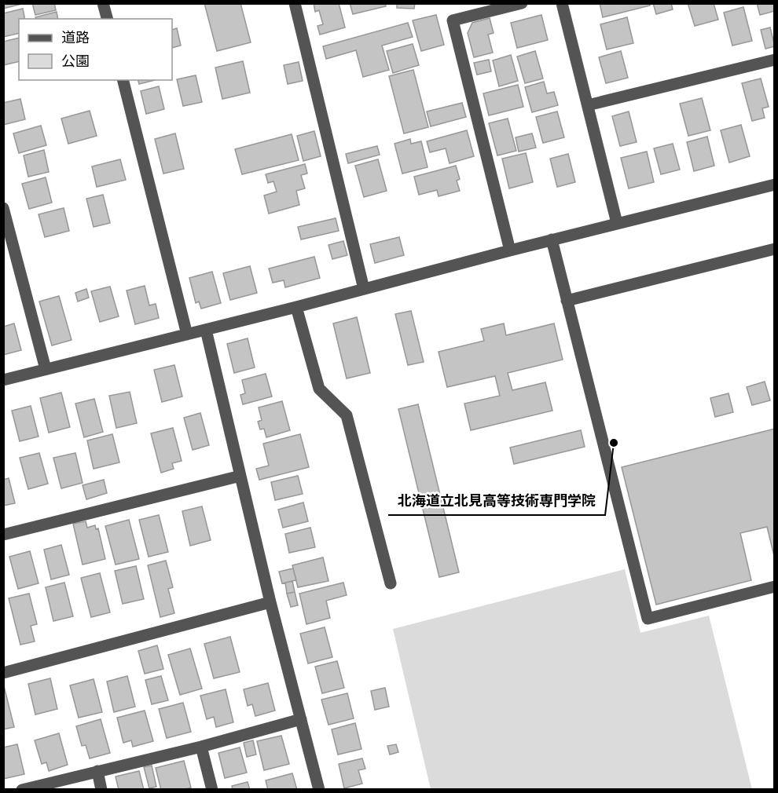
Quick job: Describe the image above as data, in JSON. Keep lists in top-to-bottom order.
{
  "places": ["北海道立北見高等技術専門学院"],
  "legend": ["道路", "公園"]
}
